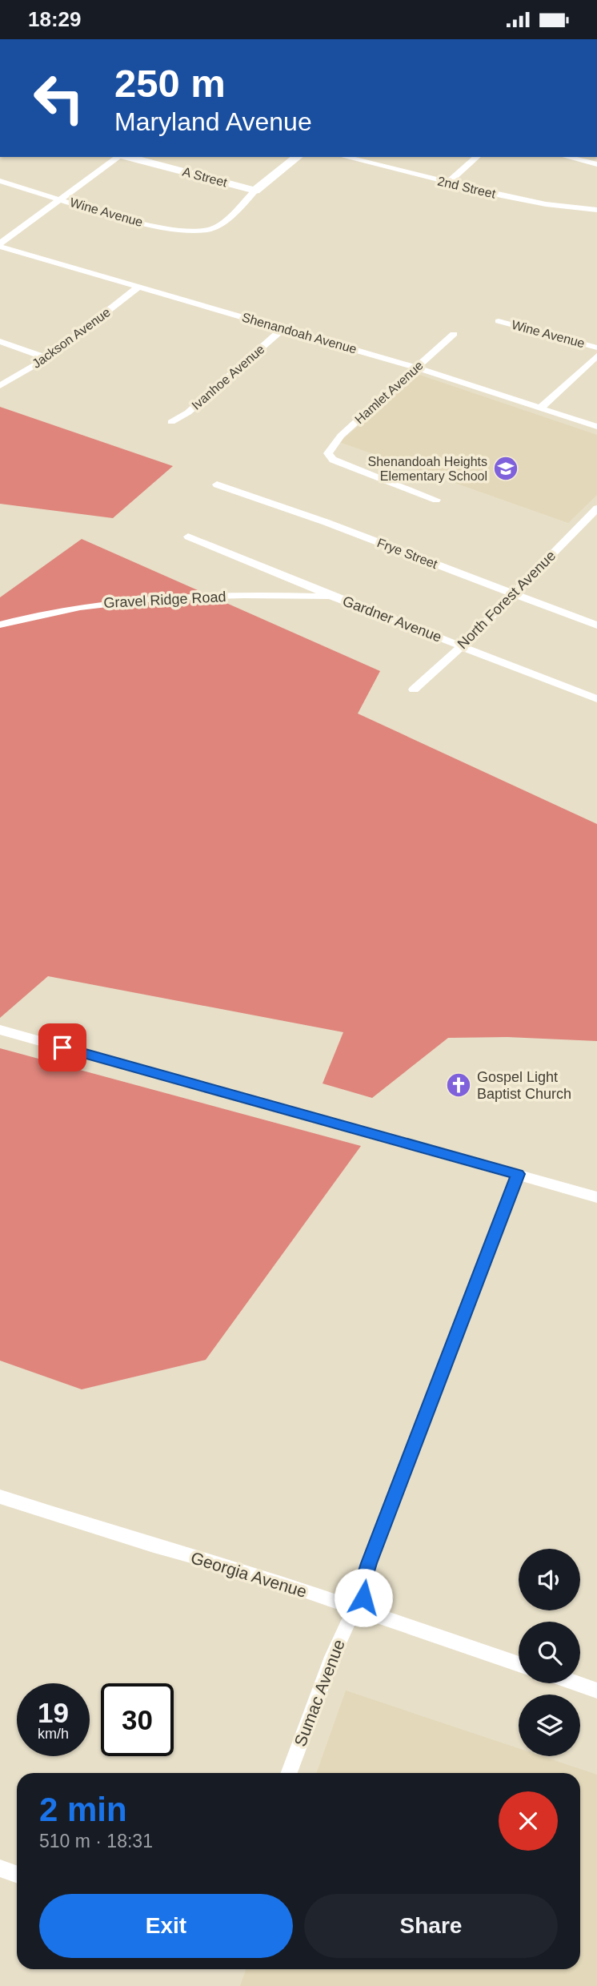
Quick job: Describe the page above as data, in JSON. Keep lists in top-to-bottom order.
{
  "streets": {
    "street": [
      "A Street",
      "2nd Street",
      "Wine Avenue",
      "Shenandoah Avenue",
      "Jackson Avenue",
      "Ivanhoe Avenue",
      "Hamlet Avenue",
      "Frye Street",
      "Gravel Ridge Road",
      "North Forest Avenue",
      "Gardner Avenue",
      "Georgia Avenue",
      "Sumac Avenue"
    ]
  },
  "crossings": [
    ["A Street", "Wine Avenue"],
    ["Shenandoah Avenue", "Jackson Avenue"],
    ["Shenandoah Avenue", "Ivanhoe Avenue"],
    ["Shenandoah Avenue", "Hamlet Avenue"],
    ["Frye Street", "North Forest Avenue"],
    ["Gravel Ridge Road", "Gardner Avenue"],
    ["North Forest Avenue", "Gardner Avenue"],
    ["Georgia Avenue", "Sumac Avenue"]
  ],
  "places": {
    "school or university": ["Shenandoah Heights Elementary School"],
    "church": ["Gospel Light Baptist Church"]
  },
  "page": {
    "status": "18:29",
    "turn": ["250 m", "Maryland Avenue"],
    "speed": "19 km/h",
    "limit": "30",
    "heading": ["2 min", "510 m · 18:31"],
    "buttons": ["Exit", "Share"]
  }
}
